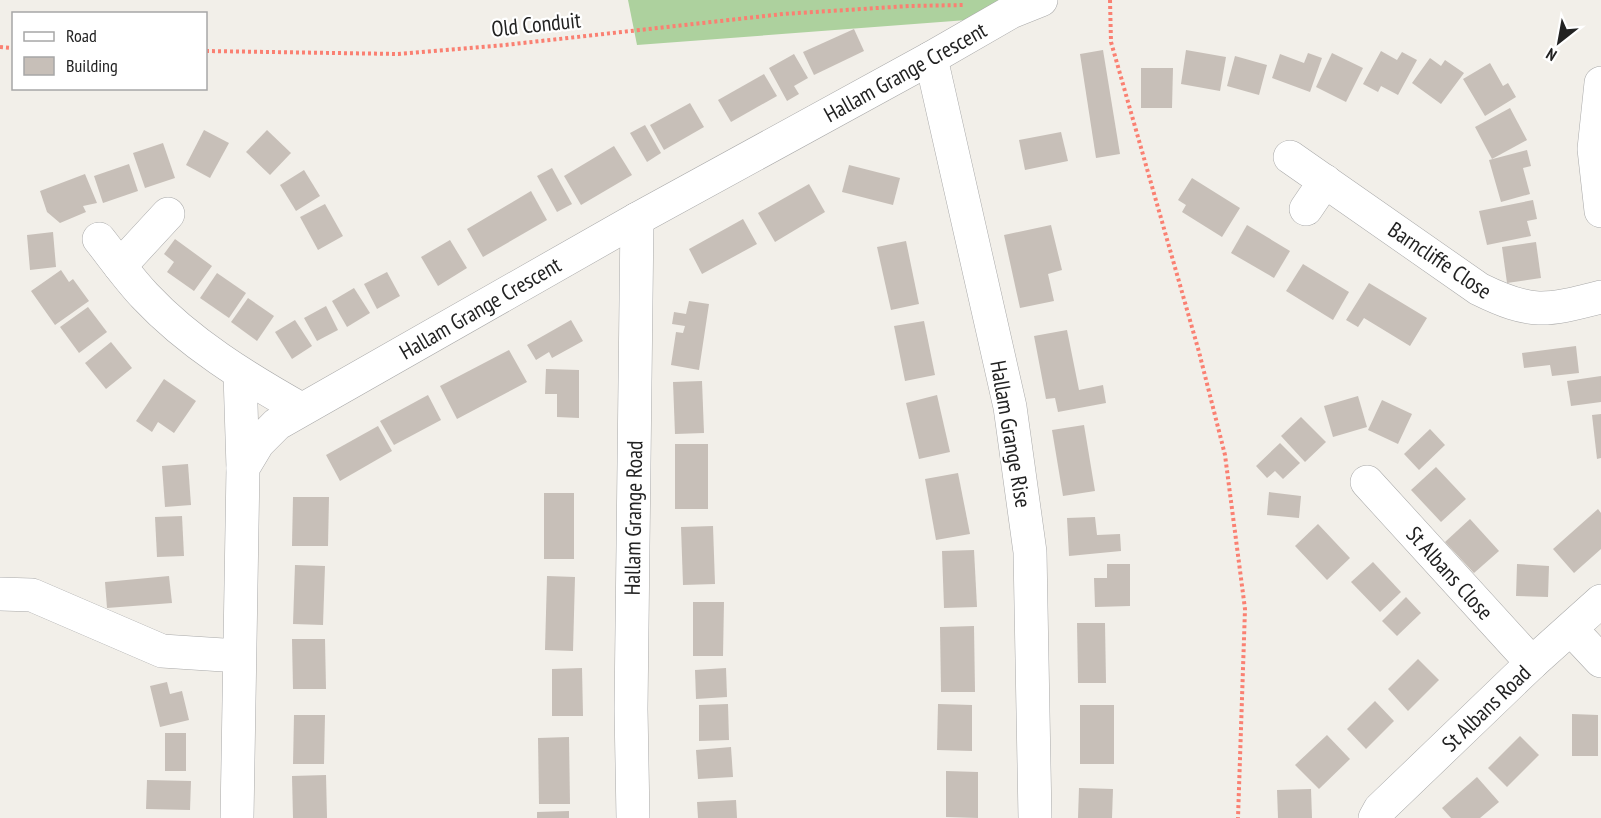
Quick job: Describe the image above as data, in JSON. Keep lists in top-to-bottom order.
{
  "streets": {
    "street": [
      "Hallam Grange Crescent",
      "Barncliffe Close",
      "Hallam Grange Rise",
      "Hallam Grange Road",
      "St Albans Close",
      "St Albans Road"
    ],
    "path": ["Old Conduit"]
  },
  "crossings": [
    ["Old Conduit", "Hallam Grange Crescent"],
    ["Hallam Grange Crescent", "Hallam Grange Rise"],
    ["Hallam Grange Crescent", "Hallam Grange Road"],
    ["St Albans Close", "St Albans Road"]
  ],
  "legend": ["Road", "Building"],
  "north": "bottom left"
}
